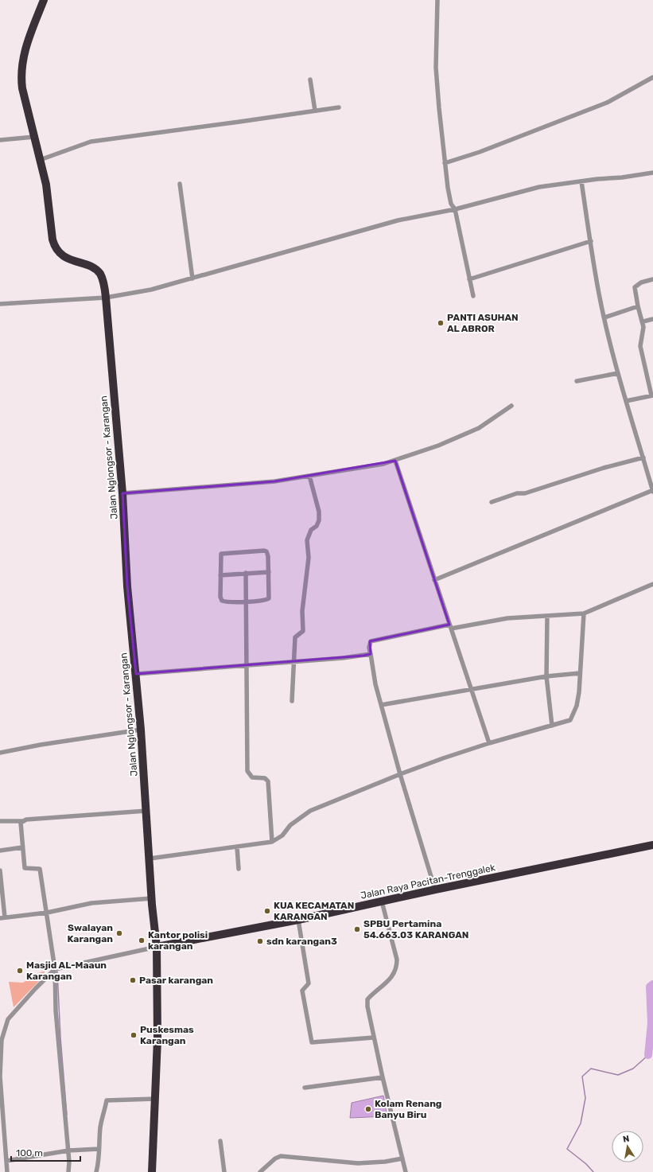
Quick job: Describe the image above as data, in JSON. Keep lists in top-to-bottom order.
{
  "streets": {
    "highway": ["Jalan Nglongsor - Karangan", "Jalan Raya Pacitan-Trenggalek"]
  },
  "crossings": [
    ["Jalan Nglongsor - Karangan", "Jalan Raya Pacitan-Trenggalek"]
  ],
  "places": [
    "PANTI ASUHAN AL ABROR",
    "KUA KECAMATAN KARANGAN",
    "SPBU Pertamina 54.663.03 KARANGAN",
    "Swalayan Karangan",
    "Kantor polisi karangan",
    "sdn karangan3",
    "Masjid AL-Maaun Karangan",
    "Pasar karangan",
    "Puskesmas Karangan",
    "Kolam Renang Banyu Biru"
  ],
  "scale_bar": "100 m",
  "north": "top"
}
